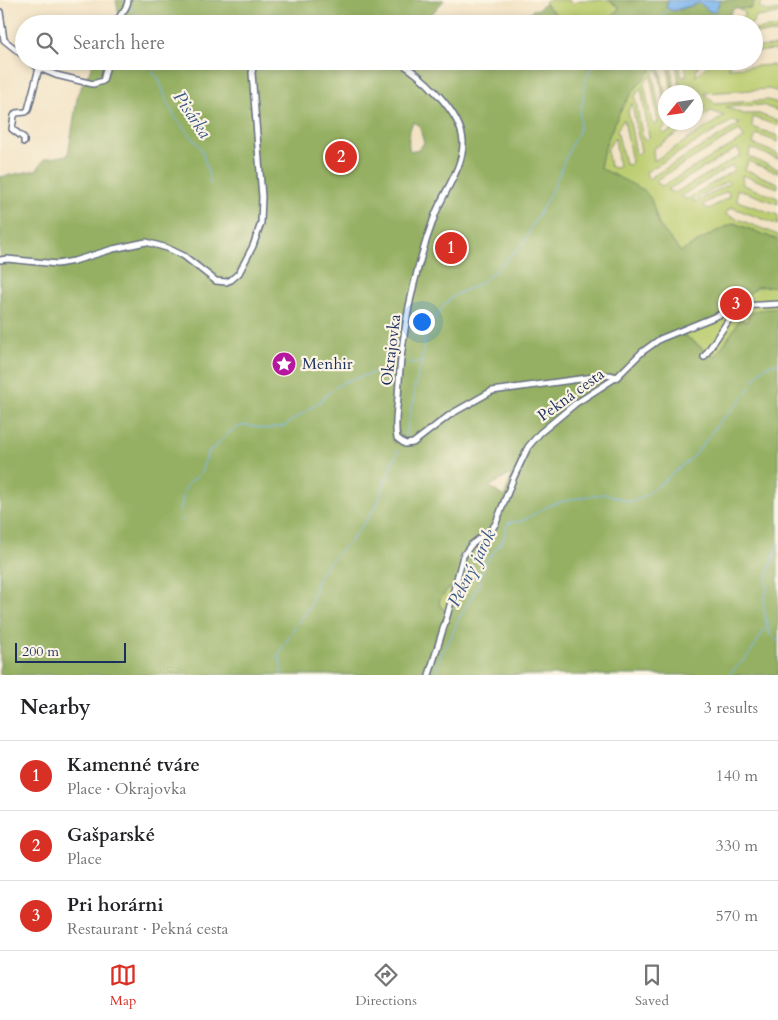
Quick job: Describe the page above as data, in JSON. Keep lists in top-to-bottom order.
{
  "streets": {
    "street": ["Okrajovka", "Pekná cesta"]
  },
  "crossings": [
    ["Okrajovka", "Pekná cesta"]
  ],
  "water": ["Pisárka", "Pekný jarok"],
  "places": {
    "place": ["Menhir"]
  },
  "scale_bar": "200 m",
  "north": "bottom left",
  "page": {
    "search": "Search here",
    "pins": ["2", "1", "3"],
    "scale": "200 m",
    "heading": ["Nearby", "3 results"],
    "list": [
      {
        "mark": "1",
        "name": "Kamenné tváre",
        "note": "Place · Okrajovka",
        "value": "140 m"
      },
      {
        "mark": "2",
        "name": "Gašparské",
        "note": "Place",
        "value": "330 m"
      },
      {
        "mark": "3",
        "name": "Pri horárni",
        "note": "Restaurant · Pekná cesta",
        "value": "570 m"
      }
    ],
    "nav": ["Map", "Directions", "Saved"]
  }
}
